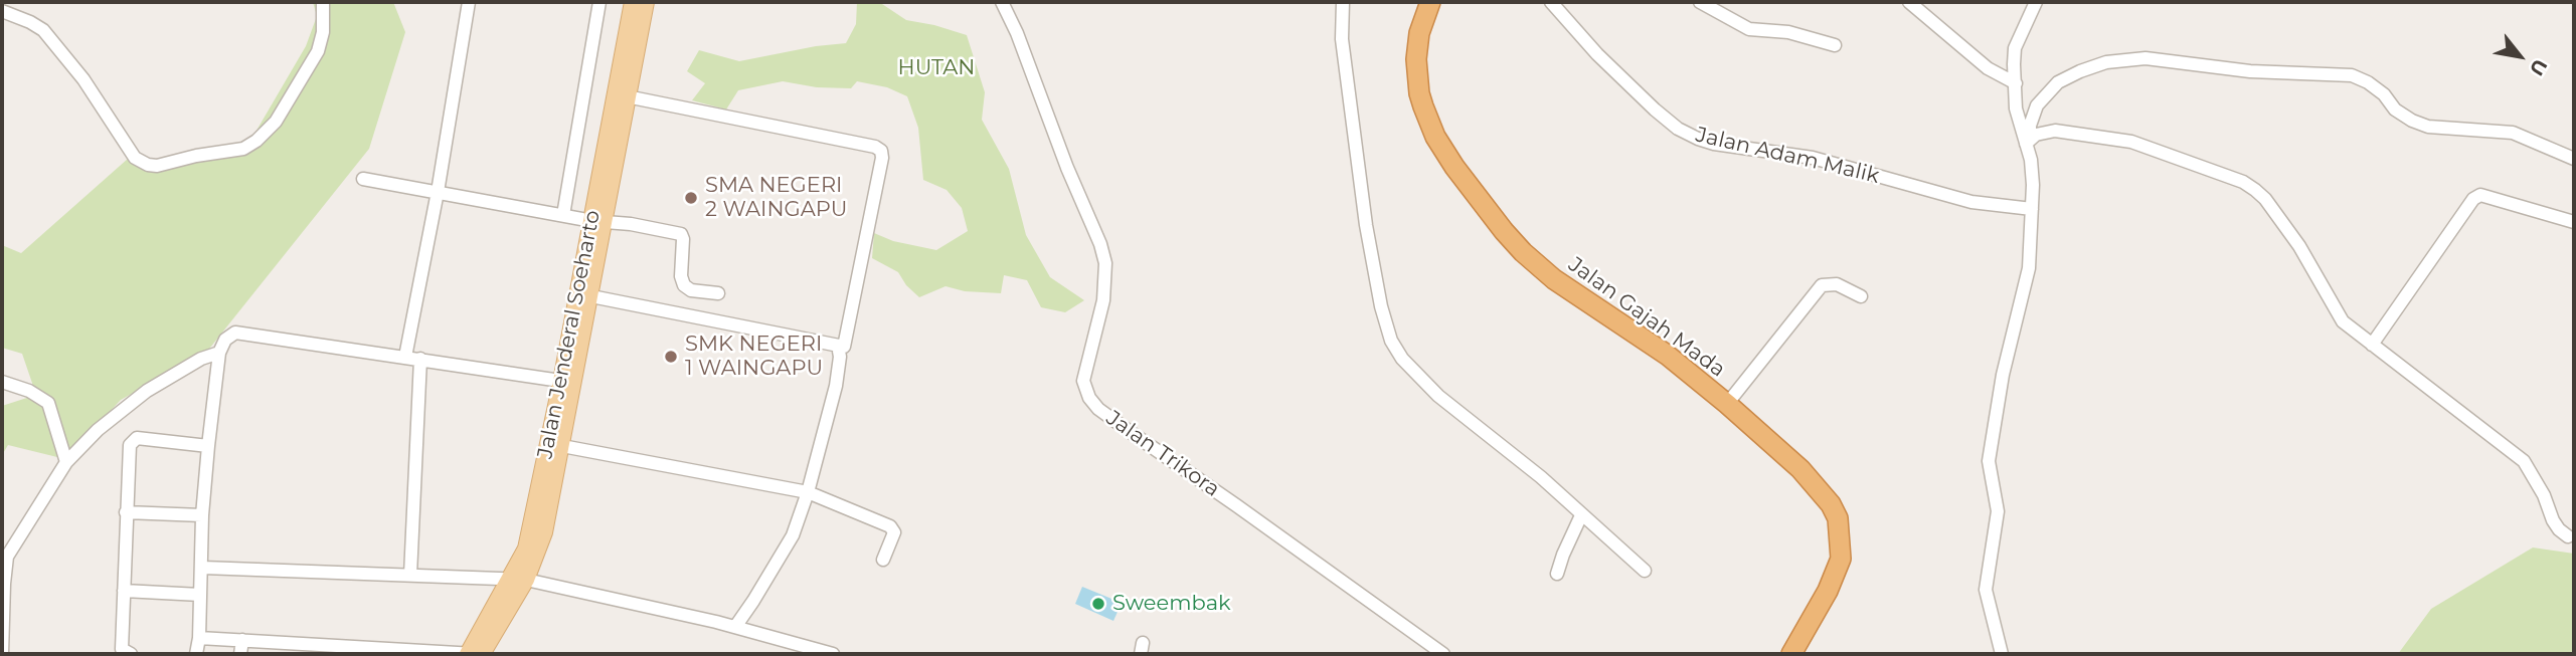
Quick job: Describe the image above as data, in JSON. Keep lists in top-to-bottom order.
{
  "streets": {
    "highway": ["Jalan Gajah Mada"],
    "main road": ["Jalan Jenderal Soeharto"],
    "street": ["Jalan Adam Malik", "Jalan Trikora"]
  },
  "parks": ["HUTAN"],
  "places": ["SMA NEGERI 2 WAINGAPU", "SMK NEGERI 1 WAINGAPU", "Sweembak"],
  "north": "bottom right"
}
